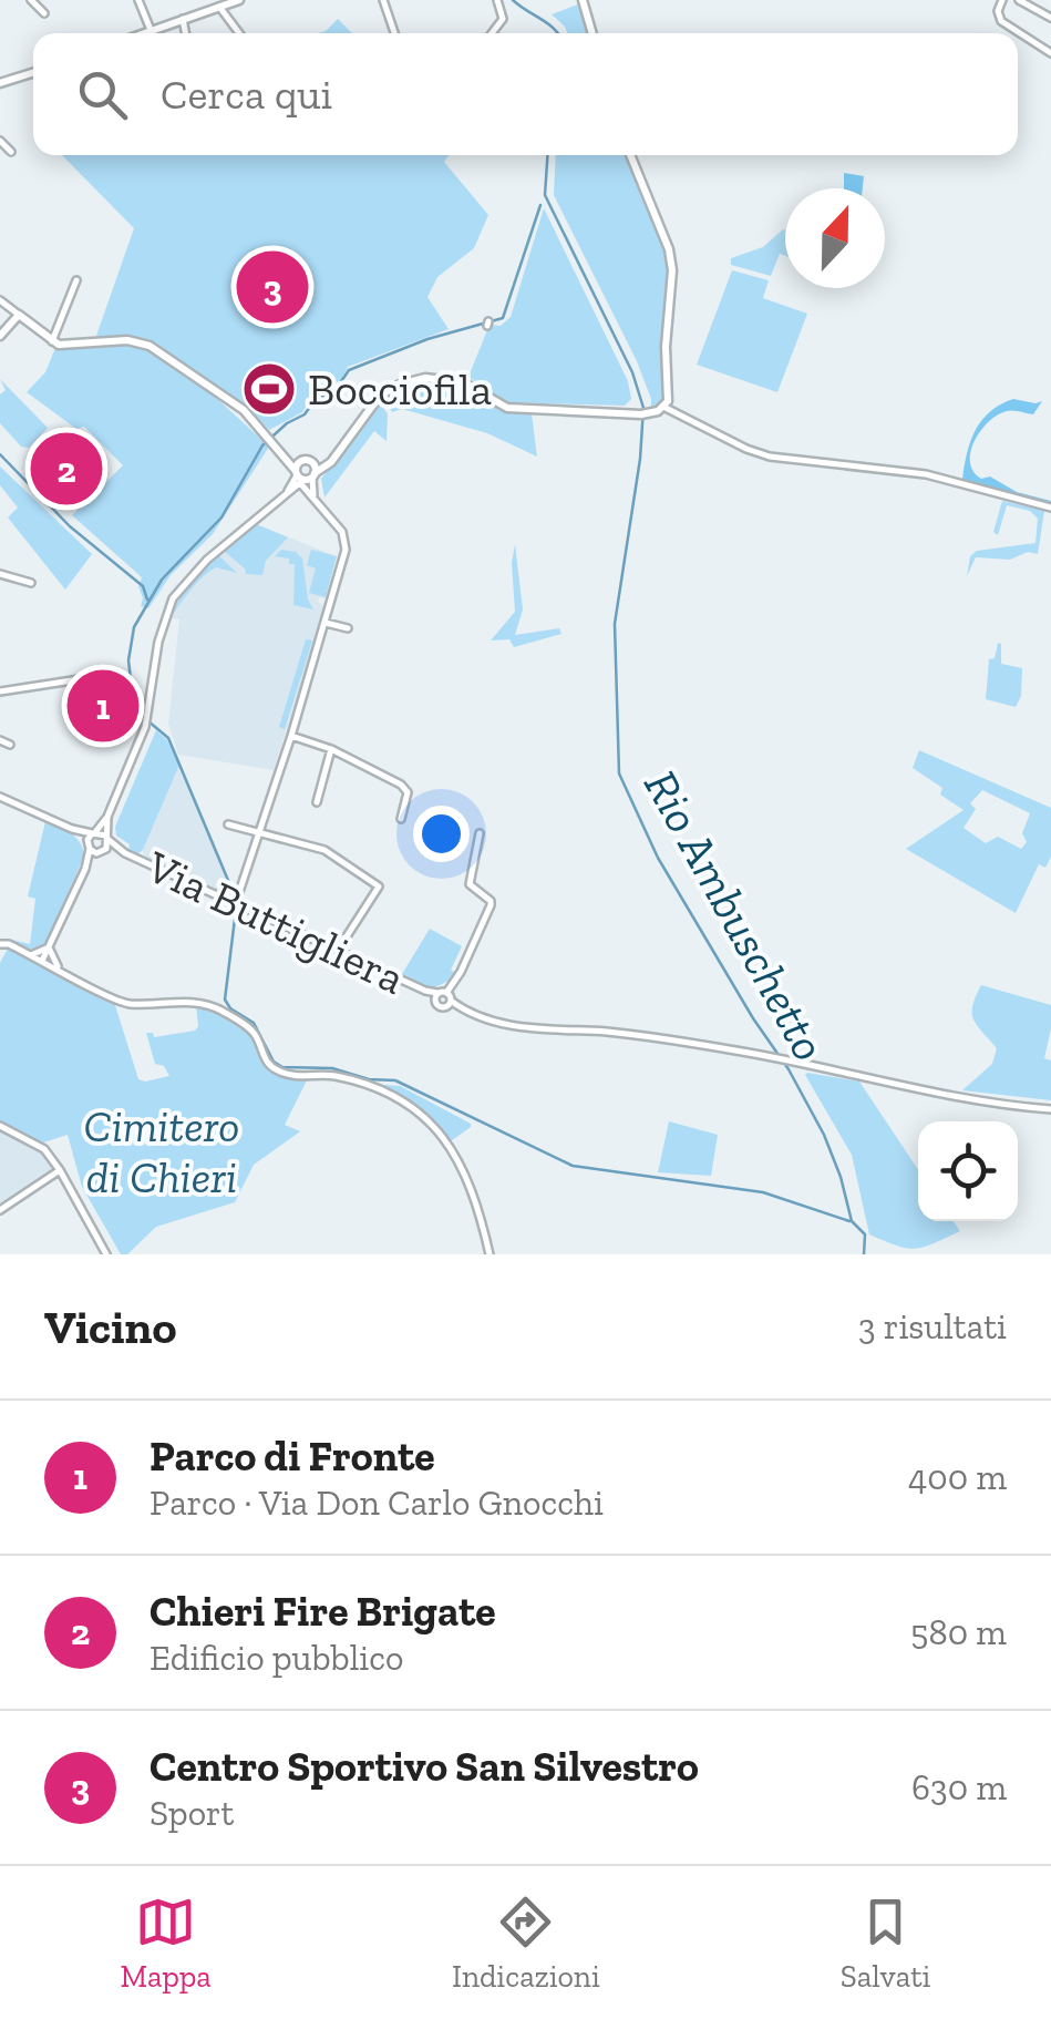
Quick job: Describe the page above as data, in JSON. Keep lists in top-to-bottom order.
{
  "streets": {
    "street": ["Via Buttigliera"]
  },
  "water": ["Rio Ambuschetto"],
  "parks": ["Cimitero di Chieri"],
  "places": {
    "sports": ["Bocciofila"]
  },
  "north": "top",
  "page": {
    "search": "Cerca qui",
    "pins": ["3", "2", "1"],
    "heading": ["Vicino", "3 risultati"],
    "list": [
      {
        "mark": "1",
        "name": "Parco di Fronte",
        "note": "Parco · Via Don Carlo Gnocchi",
        "value": "400 m"
      },
      {
        "mark": "2",
        "name": "Chieri Fire Brigate",
        "note": "Edificio pubblico",
        "value": "580 m"
      },
      {
        "mark": "3",
        "name": "Centro Sportivo San Silvestro",
        "note": "Sport",
        "value": "630 m"
      }
    ],
    "nav": ["Mappa", "Indicazioni", "Salvati"]
  }
}
